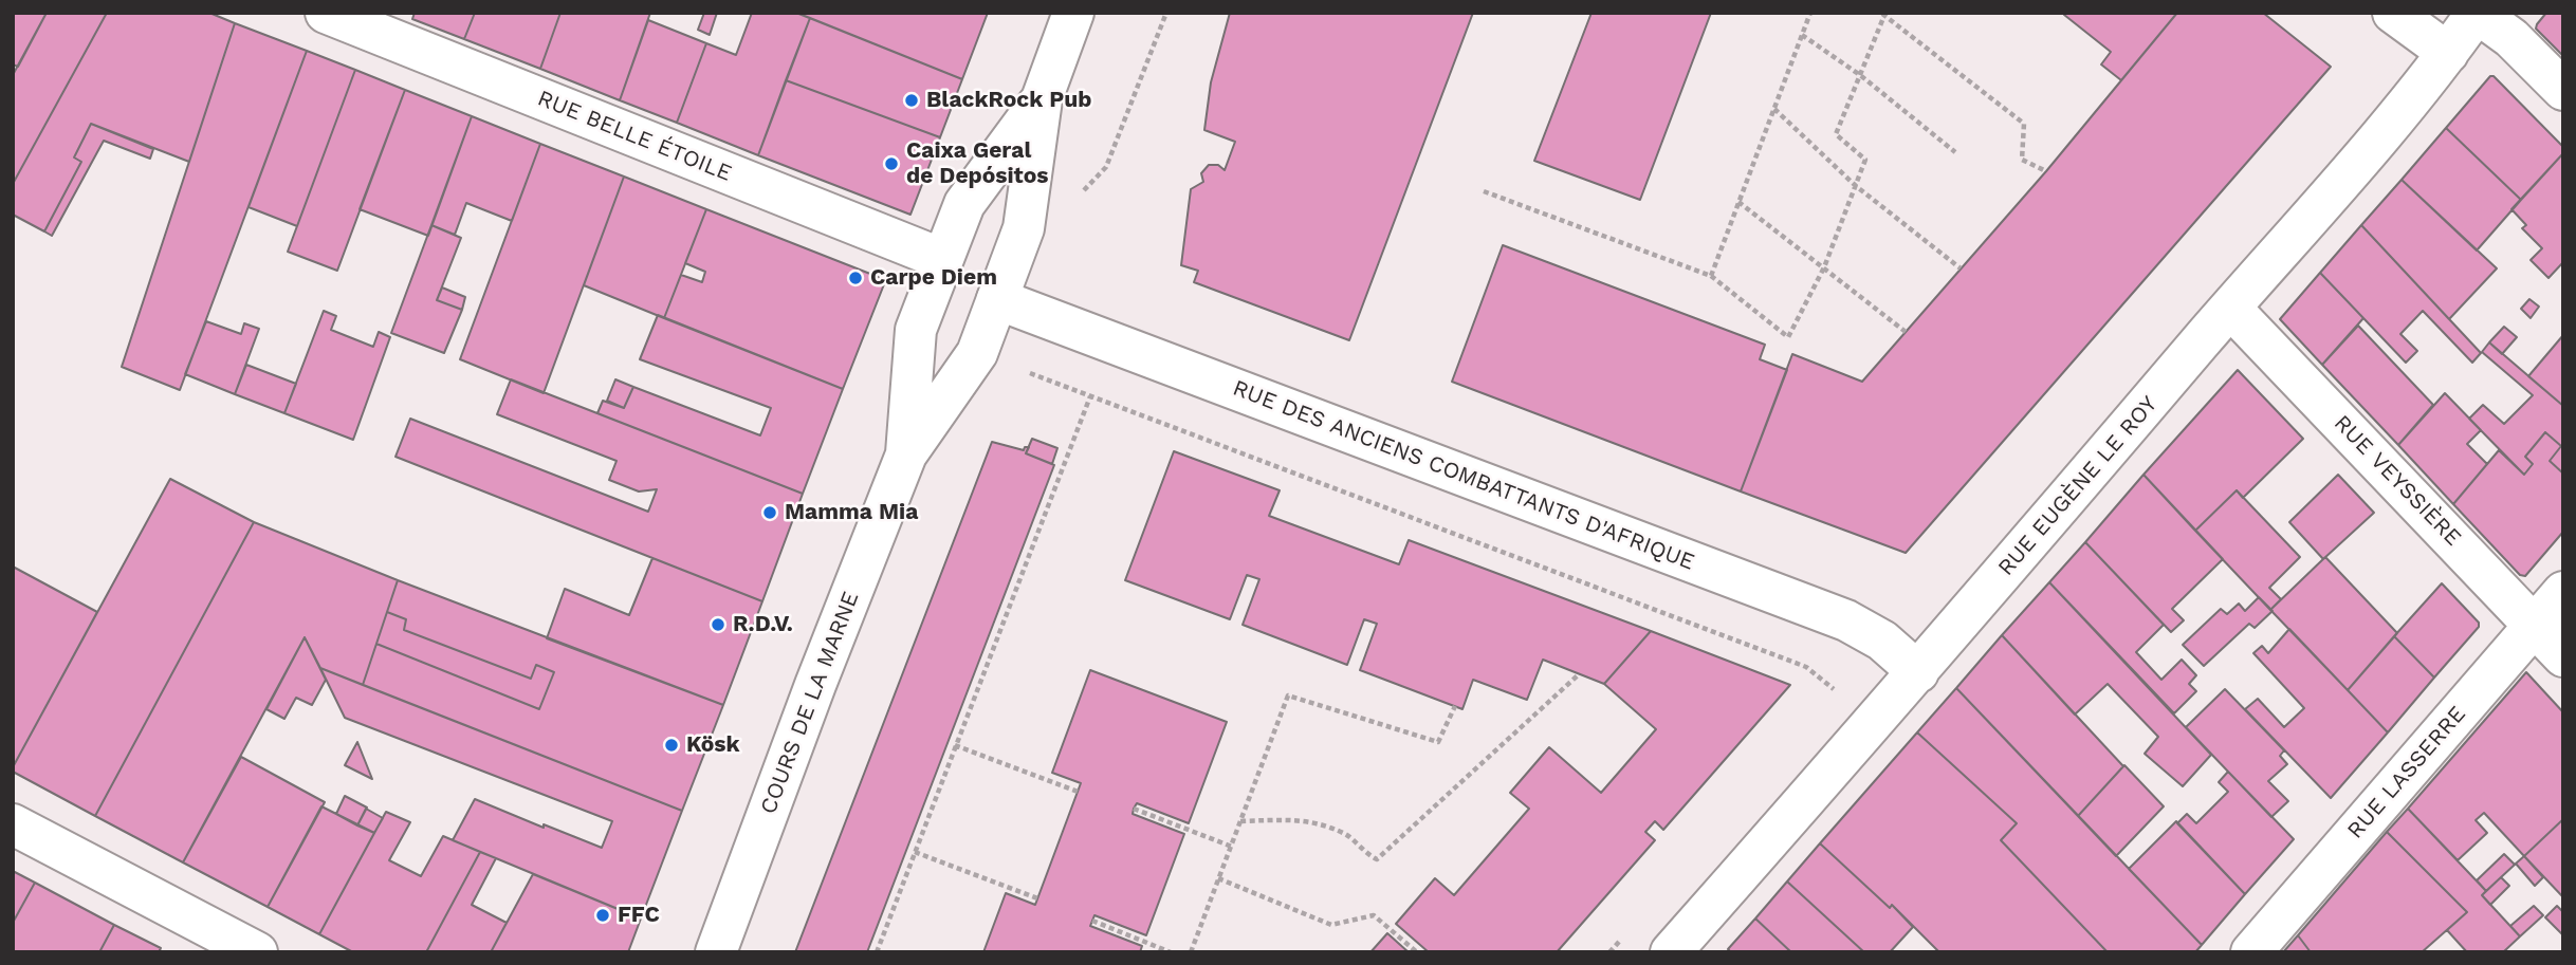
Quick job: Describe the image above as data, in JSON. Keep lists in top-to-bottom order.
{
  "streets": {
    "street": [
      "RUE BELLE ÉTOILE",
      "RUE DES ANCIENS COMBATTANTS D'AFRIQUE",
      "RUE VEYSSIÈRE",
      "RUE EUGÈNE LE ROY",
      "COURS DE LA MARNE",
      "RUE LASSERRE"
    ]
  },
  "crossings": [
    ["RUE BELLE ÉTOILE", "COURS DE LA MARNE"],
    ["RUE DES ANCIENS COMBATTANTS D'AFRIQUE", "RUE EUGÈNE LE ROY"],
    ["RUE DES ANCIENS COMBATTANTS D'AFRIQUE", "COURS DE LA MARNE"],
    ["RUE VEYSSIÈRE", "RUE EUGÈNE LE ROY"],
    ["RUE VEYSSIÈRE", "RUE LASSERRE"]
  ],
  "places": [
    "BlackRock Pub",
    "Caixa Geral de Depósitos",
    "Carpe Diem",
    "Mamma Mia",
    "R.D.V.",
    "Kösk",
    "FFC"
  ]
}
